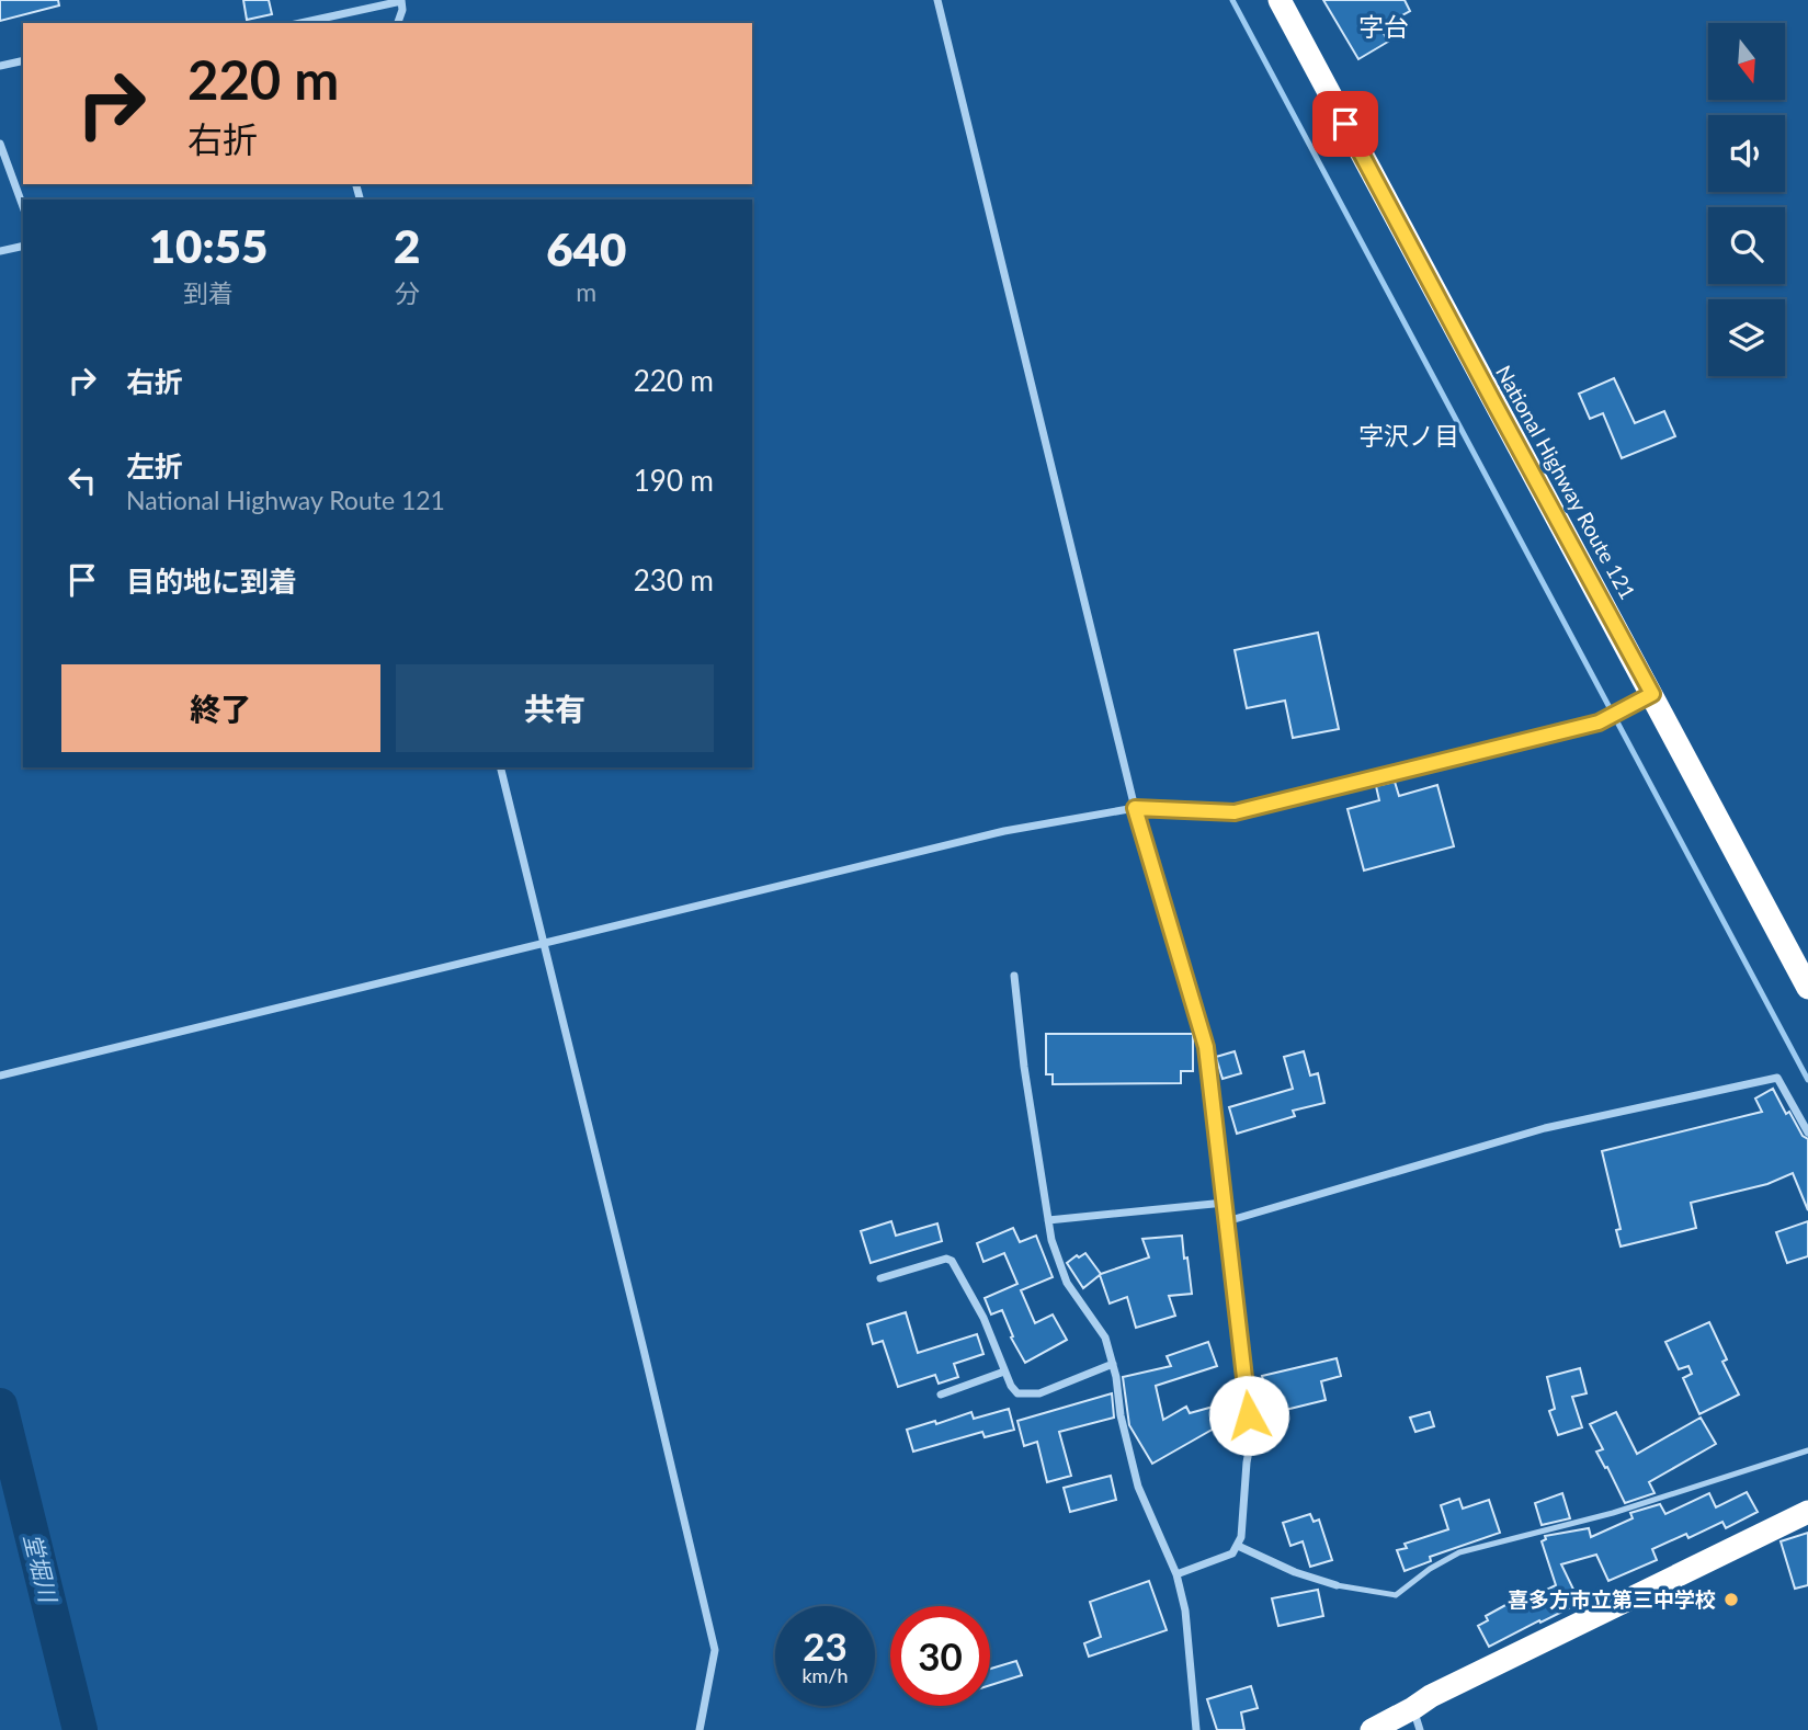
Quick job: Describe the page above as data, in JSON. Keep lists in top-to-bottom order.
{
  "streets": {
    "highway": ["National Highway Route 121"]
  },
  "districts": ["字台", "字沢ノ目"],
  "water": ["堂堀川"],
  "places": ["喜多方市立第三中学校"],
  "north": "bottom",
  "page": {
    "turn": ["220 m", "右折"],
    "eta": [
      "10:55",
      "到着",
      "2",
      "分",
      "640",
      "m"
    ],
    "list": [
      {
        "name": "右折",
        "value": "220 m"
      },
      {
        "name": "左折",
        "note": "National Highway Route 121",
        "value": "190 m"
      },
      {
        "name": "目的地に到着",
        "value": "230 m"
      }
    ],
    "buttons": ["終了", "共有"],
    "speed": "23 km/h",
    "limit": "30"
  }
}
